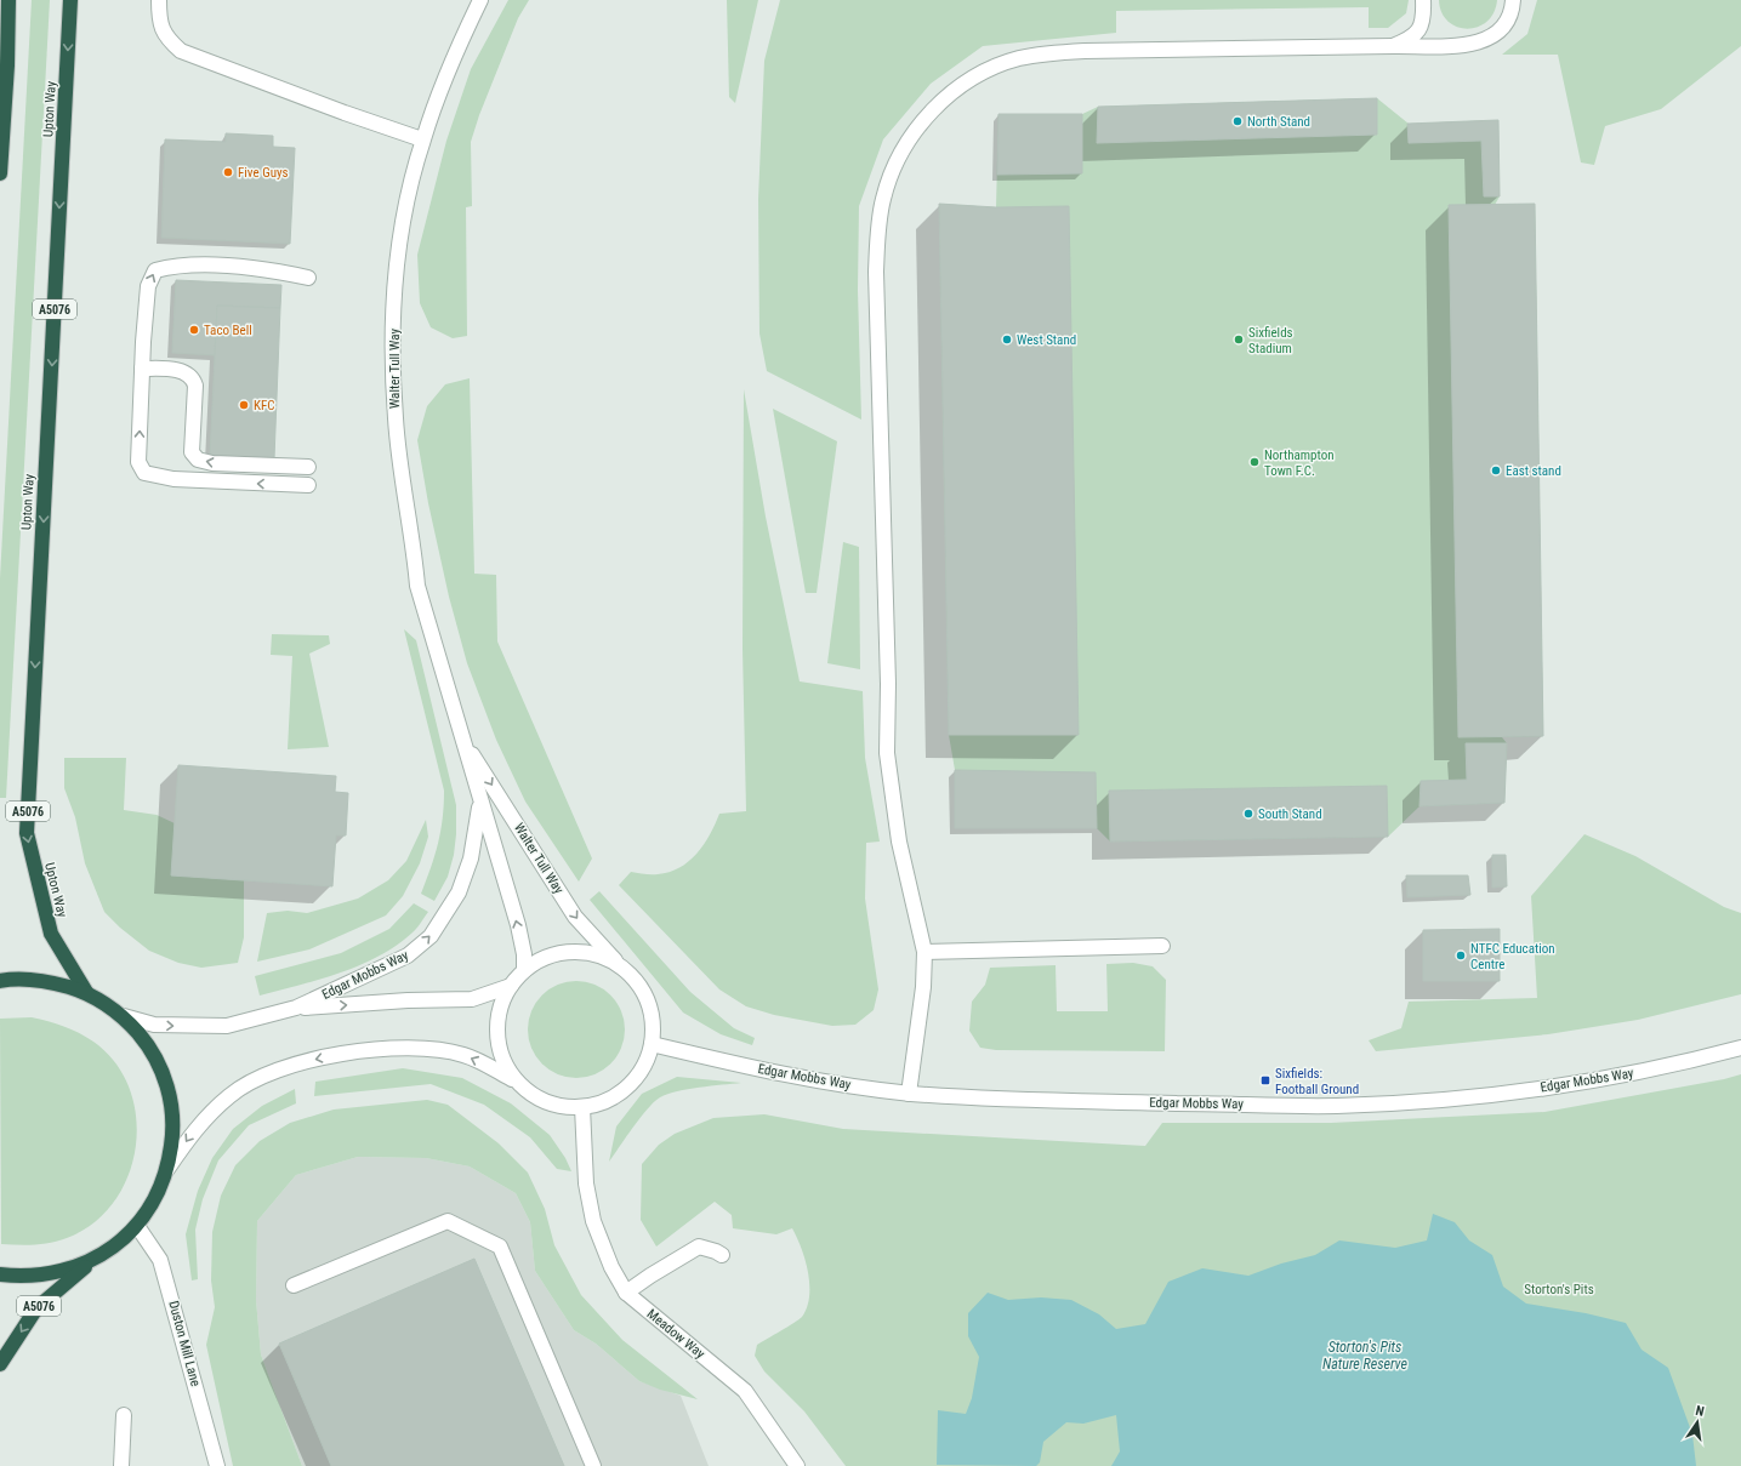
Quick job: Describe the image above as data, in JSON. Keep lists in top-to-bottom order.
{
  "streets": {
    "highway": ["Upton Way", "A5076"],
    "street": [
      "Walter Tull Way",
      "Edgar Mobbs Way",
      "Meadow Way",
      "Duston Mill Lane"
    ]
  },
  "crossings": [
    ["Walter Tull Way", "Edgar Mobbs Way"],
    ["Walter Tull Way", "Meadow Way"],
    ["Edgar Mobbs Way", "Meadow Way"]
  ],
  "one_way": ["Upton Way"],
  "water": ["Storton's Pits Nature Reserve"],
  "parks": ["Storton's Pits"],
  "places": {
    "other": [
      "North Stand",
      "Five Guys",
      "Taco Bell",
      "West Stand",
      "Sixfields Stadium",
      "KFC",
      "Northampton Town F.C.",
      "East stand",
      "South Stand",
      "NTFC Education Centre"
    ],
    "transit": ["Sixfields: Football Ground"]
  },
  "north": "top"
}
